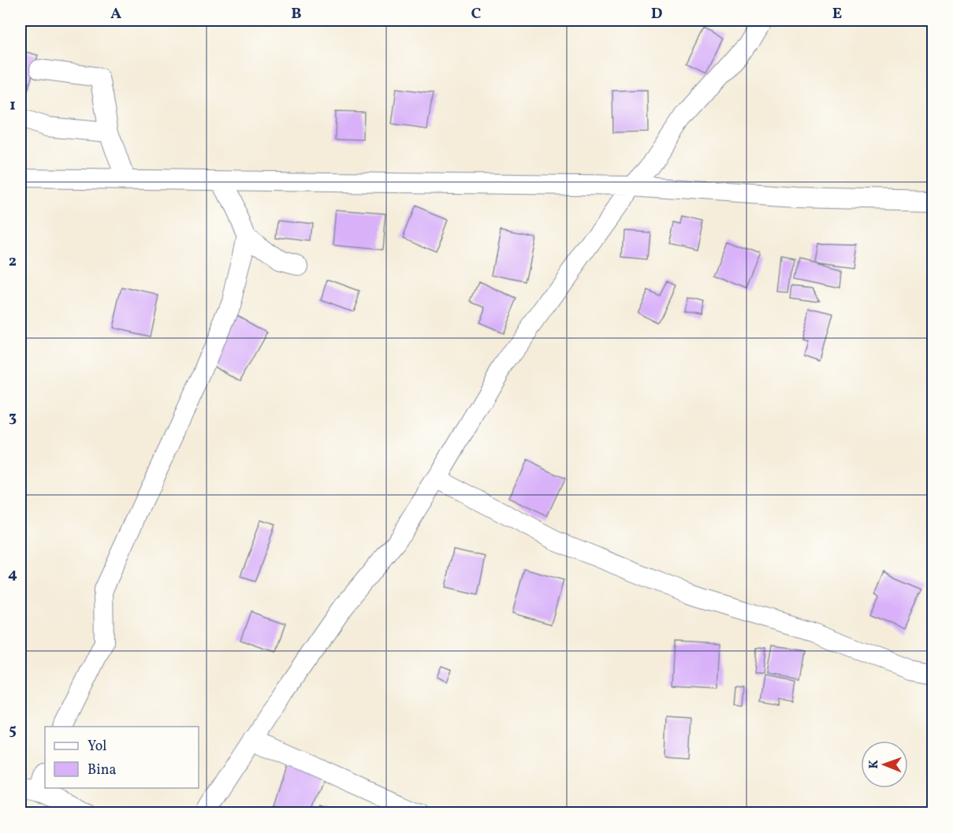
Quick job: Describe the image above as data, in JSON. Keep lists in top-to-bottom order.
{
  "legend": ["Yol", "Bina"],
  "north": "left",
  "grid": {
    "columns": [
      "A",
      "B",
      "C",
      "D",
      "E"
    ],
    "rows": [
      "1",
      "2",
      "3",
      "4",
      "5"
    ]
  }
}
